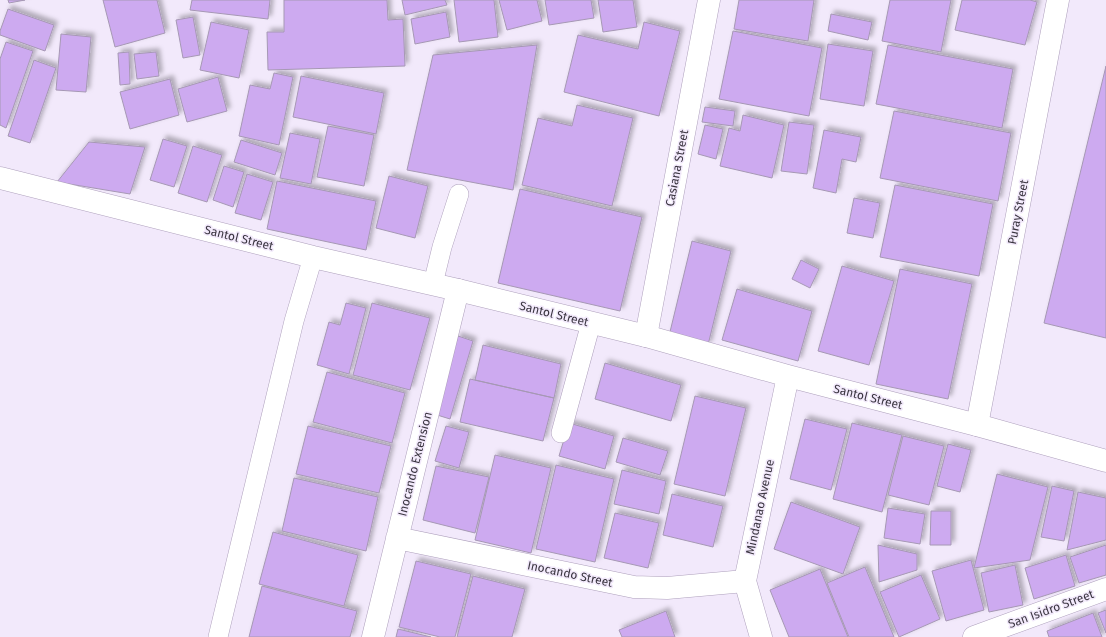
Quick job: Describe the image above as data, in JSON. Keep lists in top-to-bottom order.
{
  "streets": {
    "street": [
      "Casiana Street",
      "Puray Street",
      "Santol Street",
      "Inocando Extension",
      "Mindanao Avenue",
      "Inocando Street",
      "San Isidro Street"
    ]
  },
  "crossings": [
    ["Casiana Street", "Santol Street"],
    ["Puray Street", "Santol Street"],
    ["Santol Street", "Inocando Extension"],
    ["Santol Street", "Mindanao Avenue"],
    ["Inocando Extension", "Inocando Street"],
    ["Mindanao Avenue", "Inocando Street"]
  ]
}
